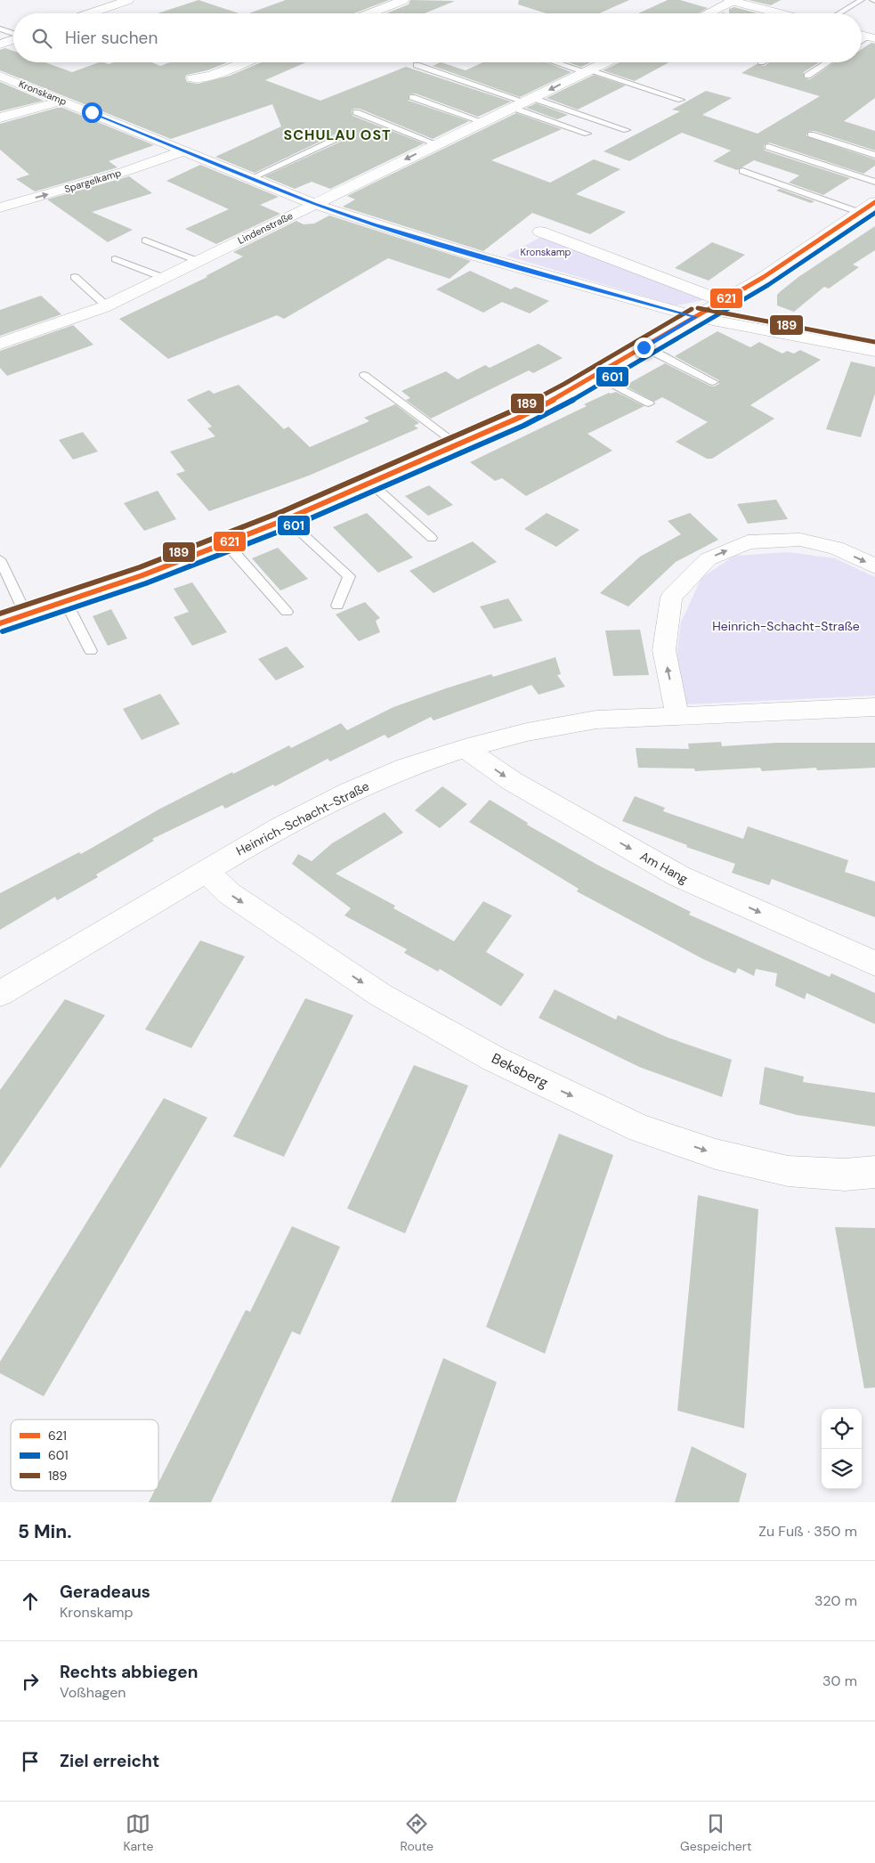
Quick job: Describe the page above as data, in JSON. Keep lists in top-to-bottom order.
{
  "streets": {
    "street": [
      "Kronskamp",
      "Spargelkamp",
      "Lindenstraße",
      "Heinrich-Schacht-Straße",
      "Am Hang",
      "Beksberg"
    ]
  },
  "crossings": [
    ["Kronskamp", "Spargelkamp"],
    ["Kronskamp", "Lindenstraße"],
    ["Heinrich-Schacht-Straße", "Am Hang"],
    ["Heinrich-Schacht-Straße", "Beksberg"]
  ],
  "one_way": ["Am Hang", "Beksberg"],
  "districts": ["SCHULAU OST"],
  "parks": ["Kronskamp", "Heinrich-Schacht-Straße"],
  "lines": ["transit line 621", "transit line 601", "transit line 189"],
  "legend": ["621", "601", "189"],
  "page": {
    "search": "Hier suchen",
    "heading": ["5 Min.", "Zu Fuß · 350 m"],
    "list": [
      ["Geradeaus", "Kronskamp", "320 m"],
      ["Rechts abbiegen", "Voßhagen", "30 m"],
      "Ziel erreicht"
    ],
    "nav": ["Karte", "Route", "Gespeichert"]
  }
}
